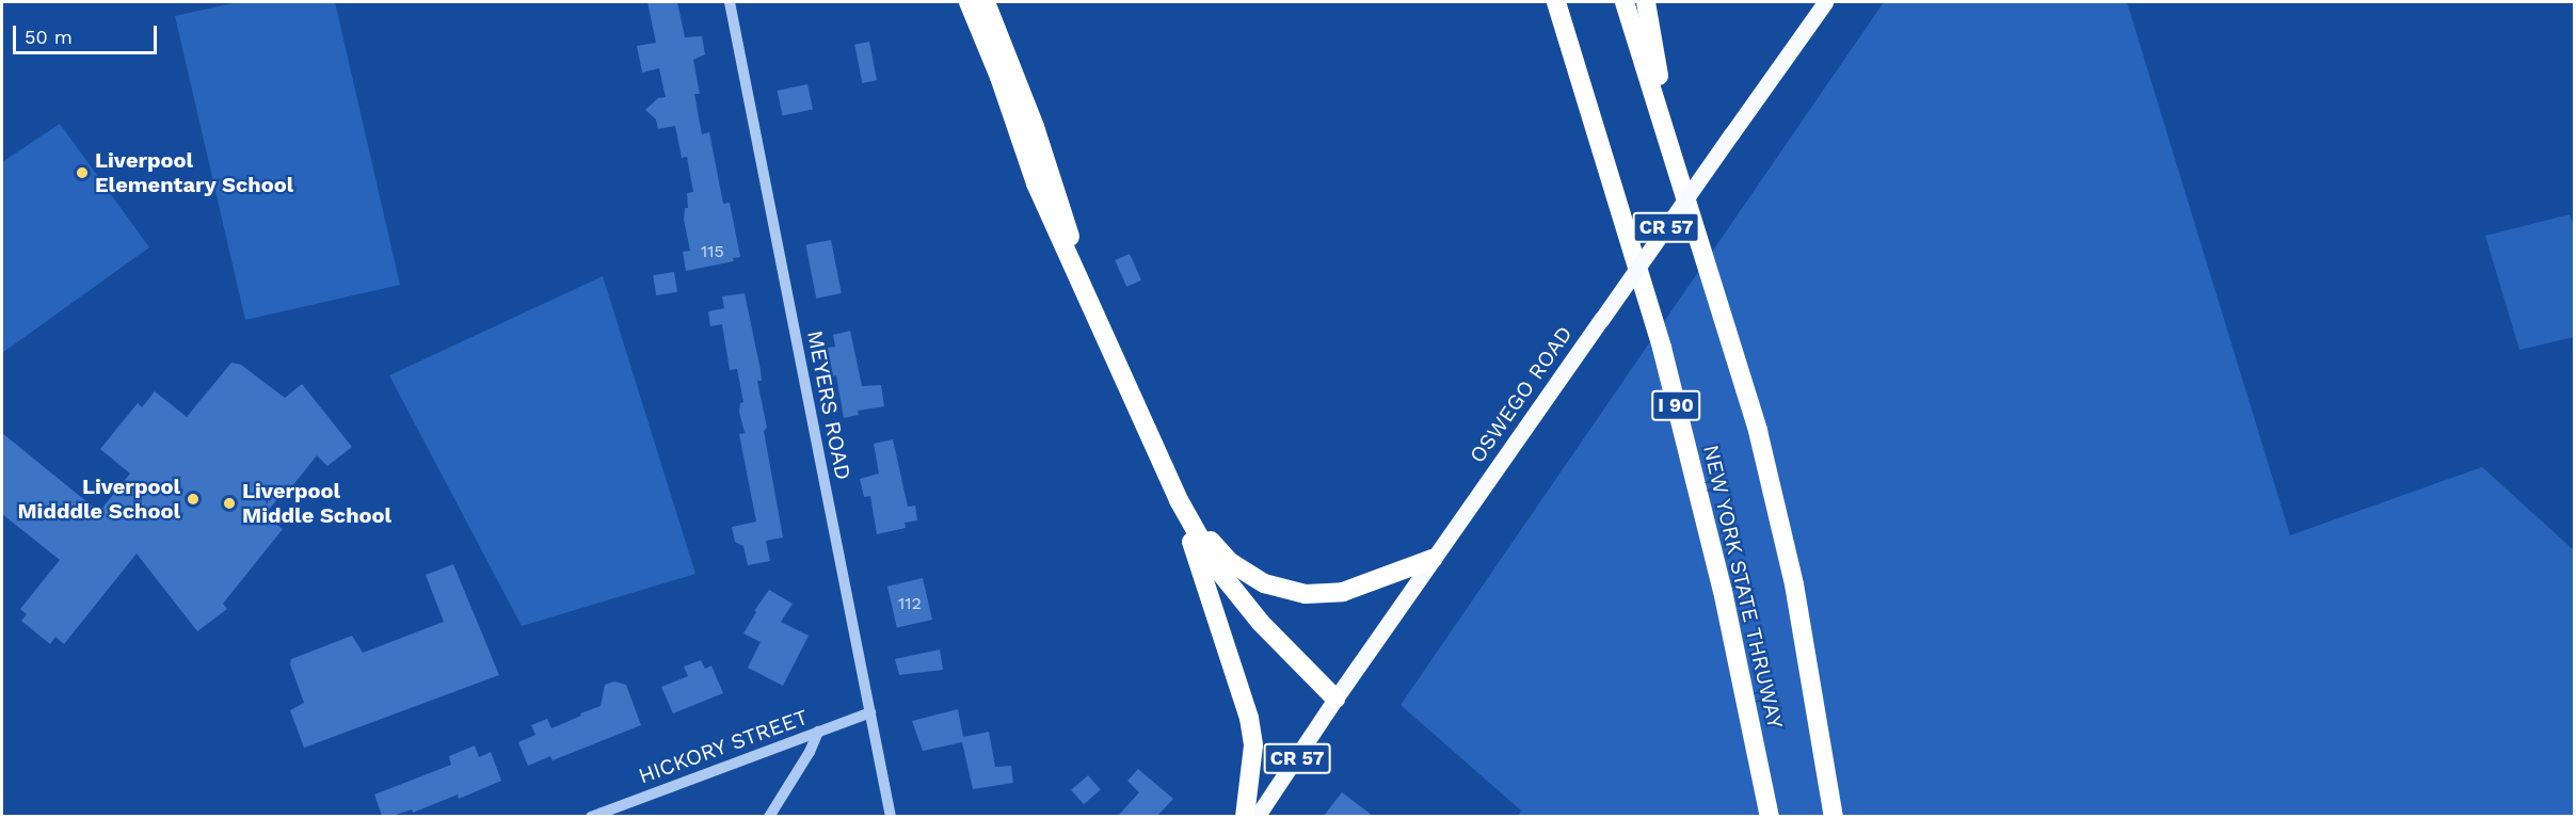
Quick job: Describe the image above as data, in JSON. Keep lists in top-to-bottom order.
{
  "streets": {
    "highway": ["I 90", "NEW YORK STATE THRUWAY"],
    "main road": ["CR 57", "OSWEGO ROAD"],
    "street": ["MEYERS ROAD", "HICKORY STREET"]
  },
  "crossings": [
    ["MEYERS ROAD", "HICKORY STREET"]
  ],
  "places": ["Liverpool Elementary School", "Liverpool Midddle School", "Liverpool Middle School"],
  "house_numbers": ["115", "112"],
  "scale_bar": "50 m"
}
